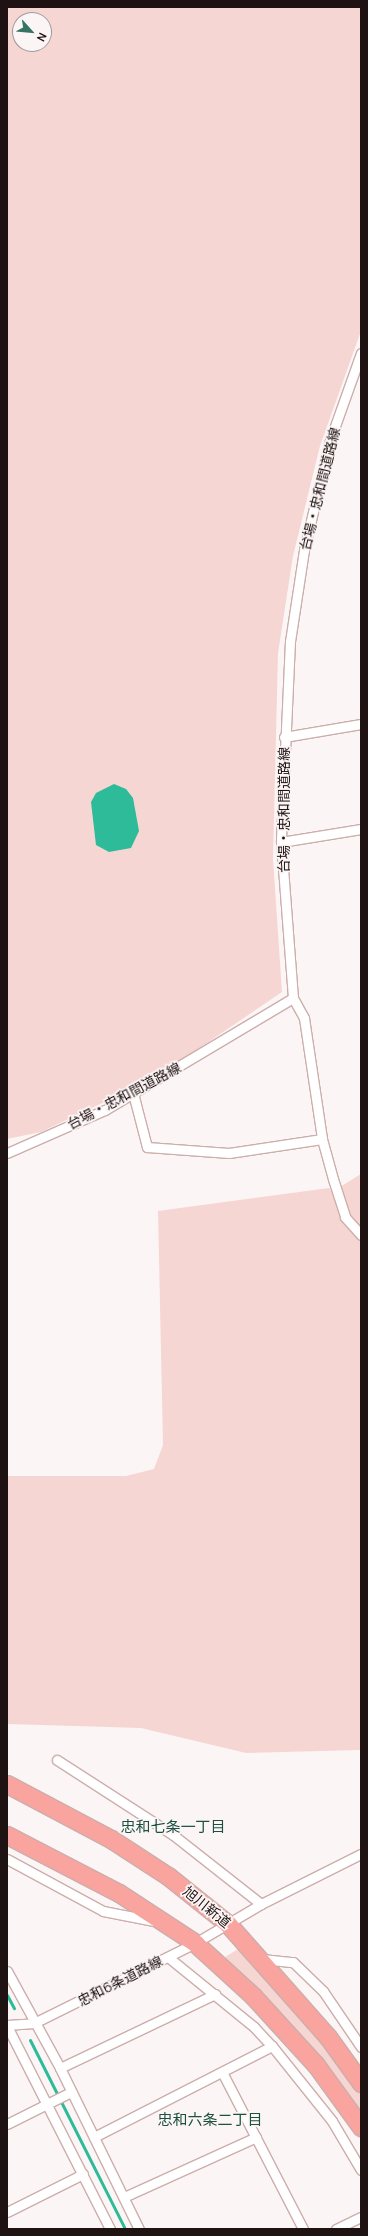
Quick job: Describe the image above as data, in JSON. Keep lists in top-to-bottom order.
{
  "streets": {
    "highway": ["旭川新道"],
    "street": ["台場・忠和間道路線", "忠和6条道路線"]
  },
  "crossings": [
    ["旭川新道", "忠和6条道路線"]
  ],
  "districts": ["忠和七条一丁目", "忠和六条二丁目"],
  "north": "bottom right"
}
